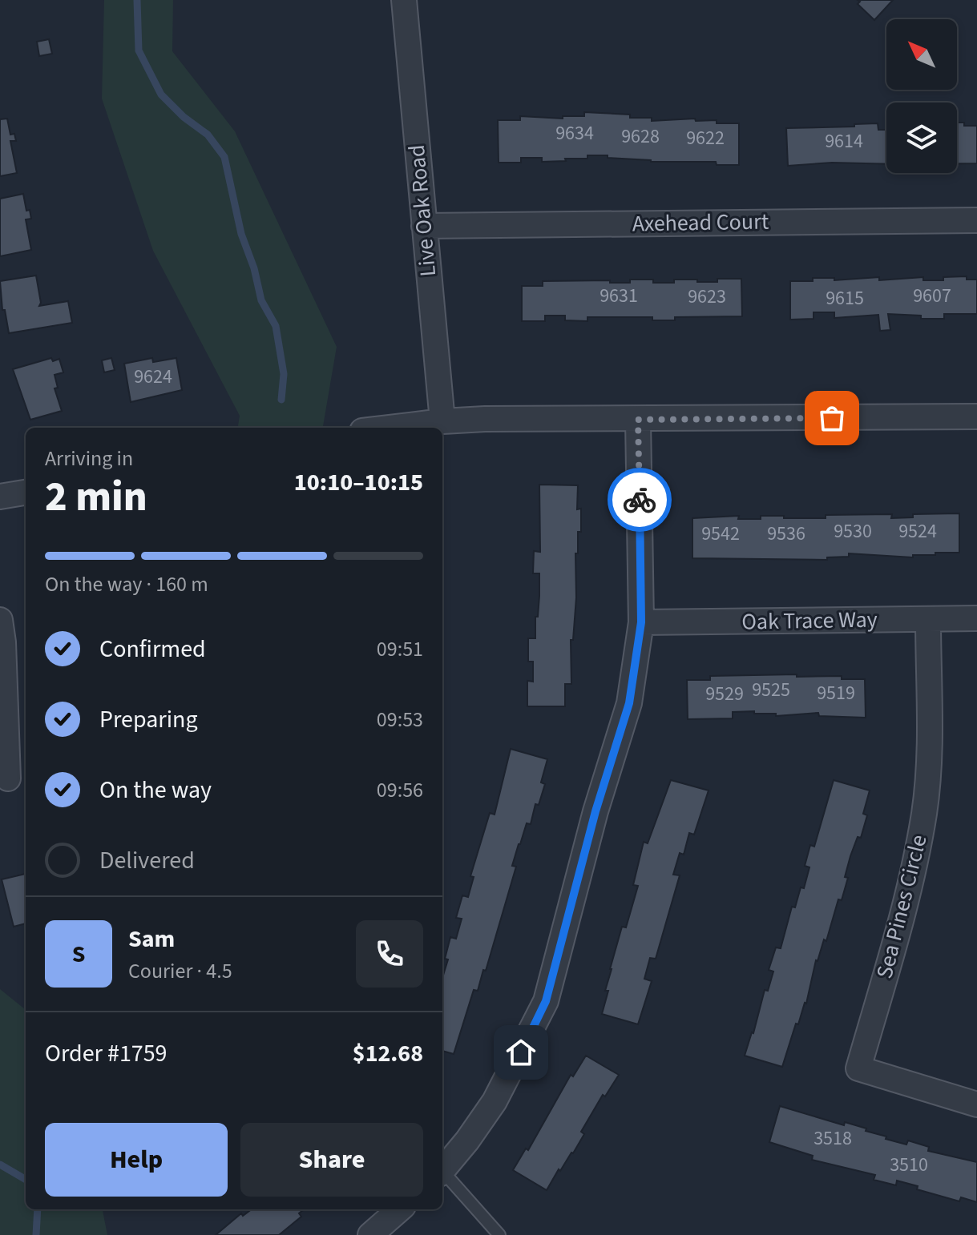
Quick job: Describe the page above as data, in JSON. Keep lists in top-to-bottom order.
{
  "streets": {
    "street": [
      "Live Oak Road",
      "Axehead Court",
      "Oak Trace Way",
      "Sea Pines Circle"
    ]
  },
  "crossings": [
    ["Live Oak Road", "Axehead Court"],
    ["Oak Trace Way", "Sea Pines Circle"]
  ],
  "house_numbers": [
    "9634",
    "9628",
    "9622",
    "9614",
    "9631",
    "9607",
    "9623",
    "9615",
    "9624",
    "9530",
    "9524",
    "9542",
    "9536",
    "9525",
    "9519",
    "9529",
    "3518",
    "3510"
  ],
  "north": "top left",
  "page": {
    "heading": ["2 min", "Arriving in", "10:10–10:15"],
    "panel": [
      "Sam",
      "Courier · 4.5",
      "Order #1759",
      "$12.68"
    ],
    "bar": "On the way · 160 m",
    "list": [
      ["Confirmed", "09:51"],
      ["Preparing", "09:53"],
      ["On the way", "09:56"],
      "Delivered"
    ],
    "round": "S",
    "buttons": ["Help", "Share"]
  }
}
